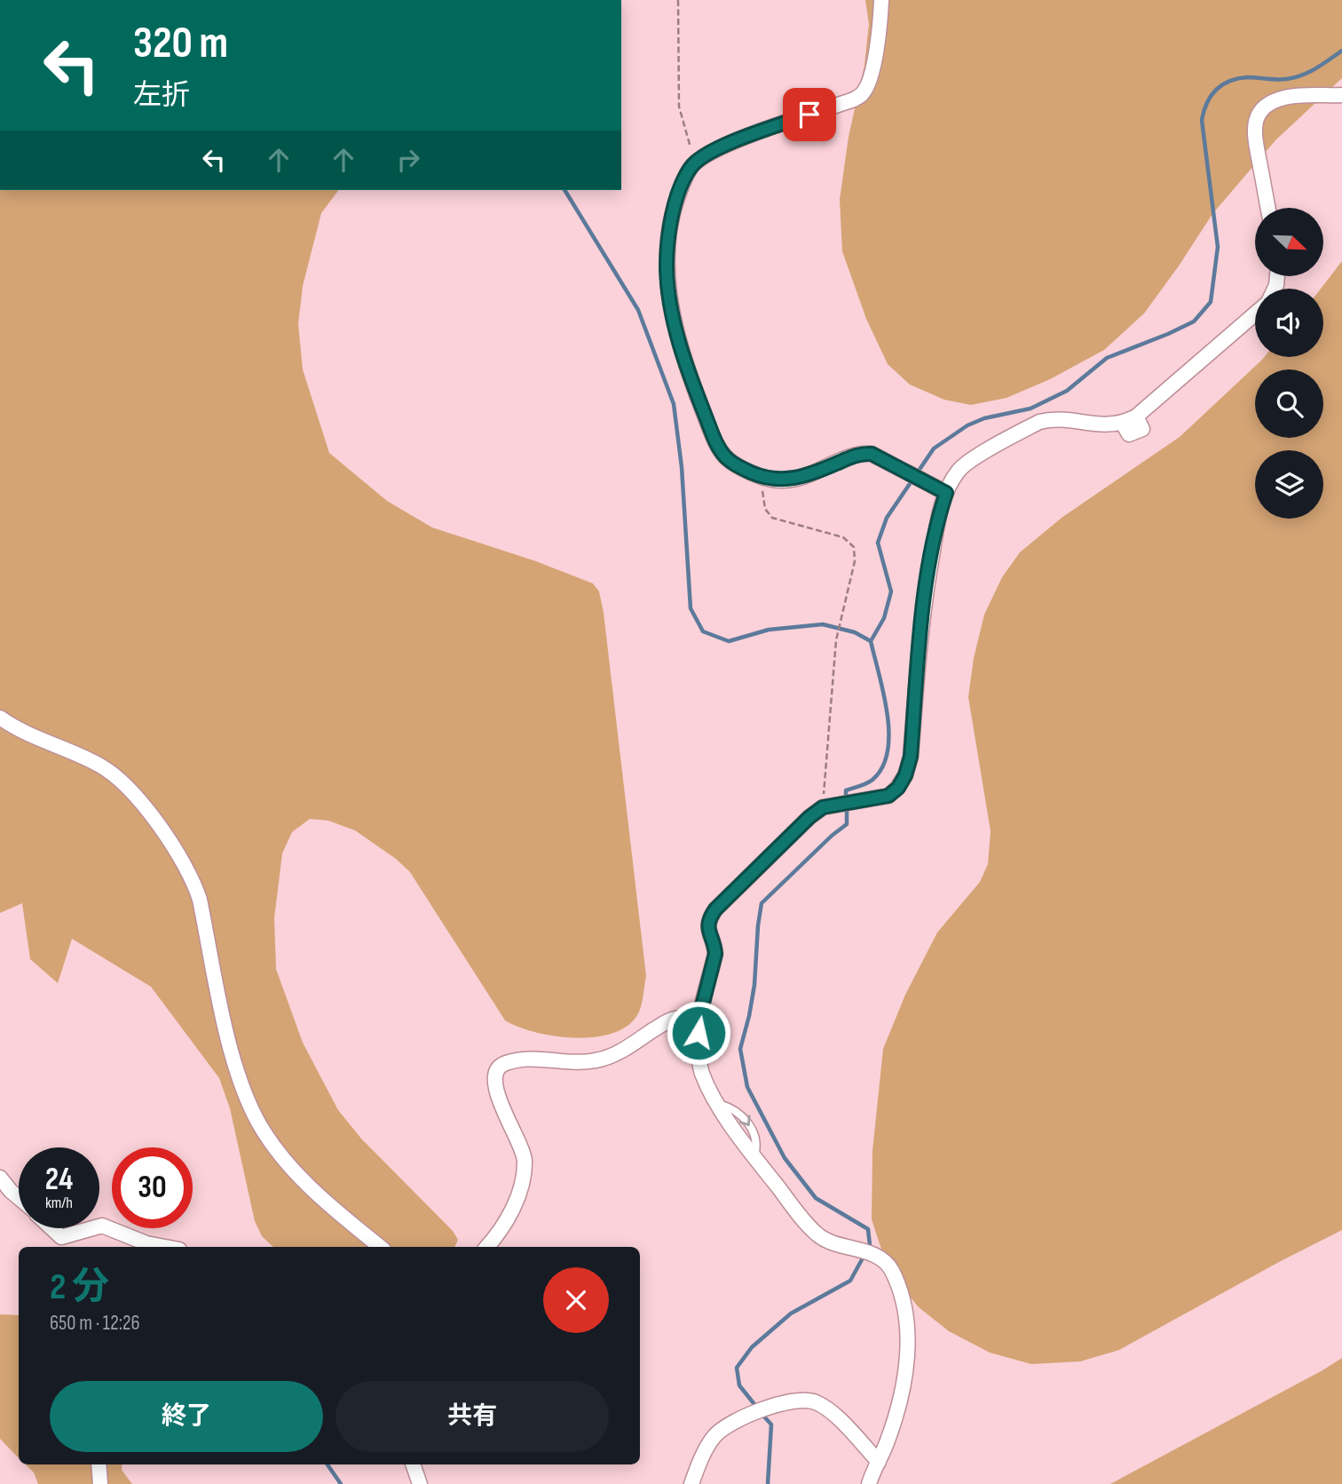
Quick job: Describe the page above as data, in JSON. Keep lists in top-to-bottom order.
{
  "north": "bottom right",
  "page": {
    "turn": ["320 m", "左折"],
    "speed": "24 km/h",
    "limit": "30",
    "heading": ["2 分", "650 m · 12:26"],
    "buttons": ["終了", "共有"]
  }
}
